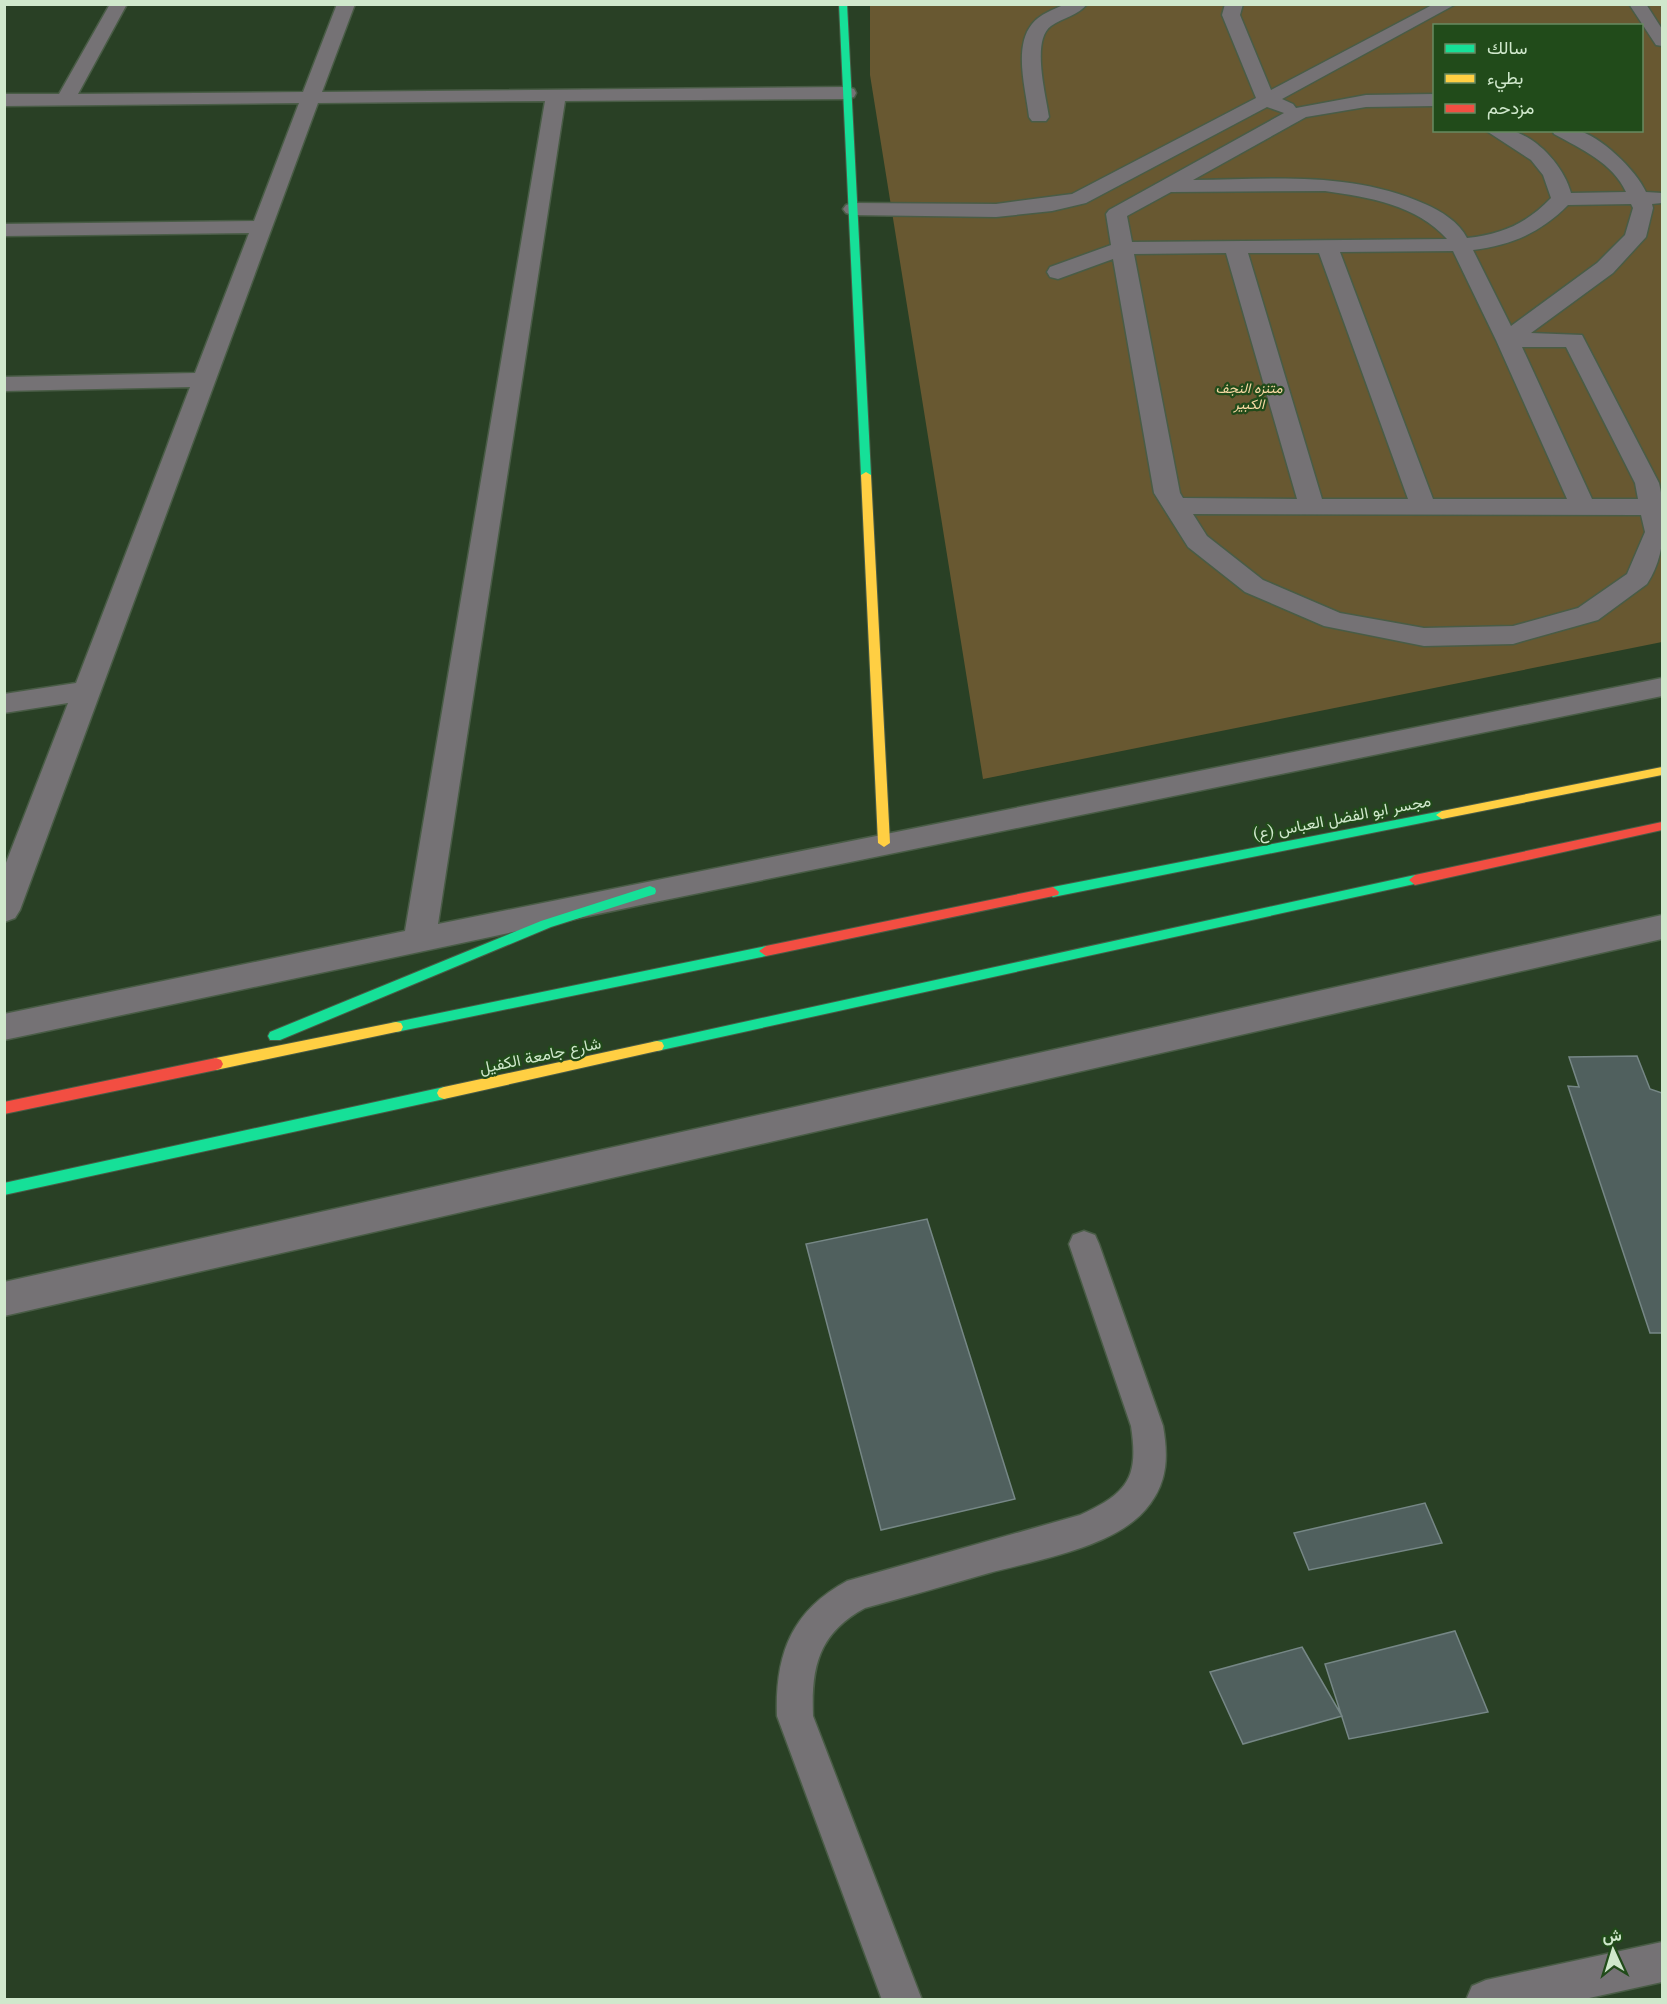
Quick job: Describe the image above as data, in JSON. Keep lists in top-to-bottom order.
{
  "streets": {
    "main road": ["مجسر ابو الفضل العباس (ع)", "شارع جامعة الكفيل"]
  },
  "parks": ["متنزه النجف الكبير"],
  "legend": ["سالك", "بطيء", "مزدحم"],
  "north": "top"
}
